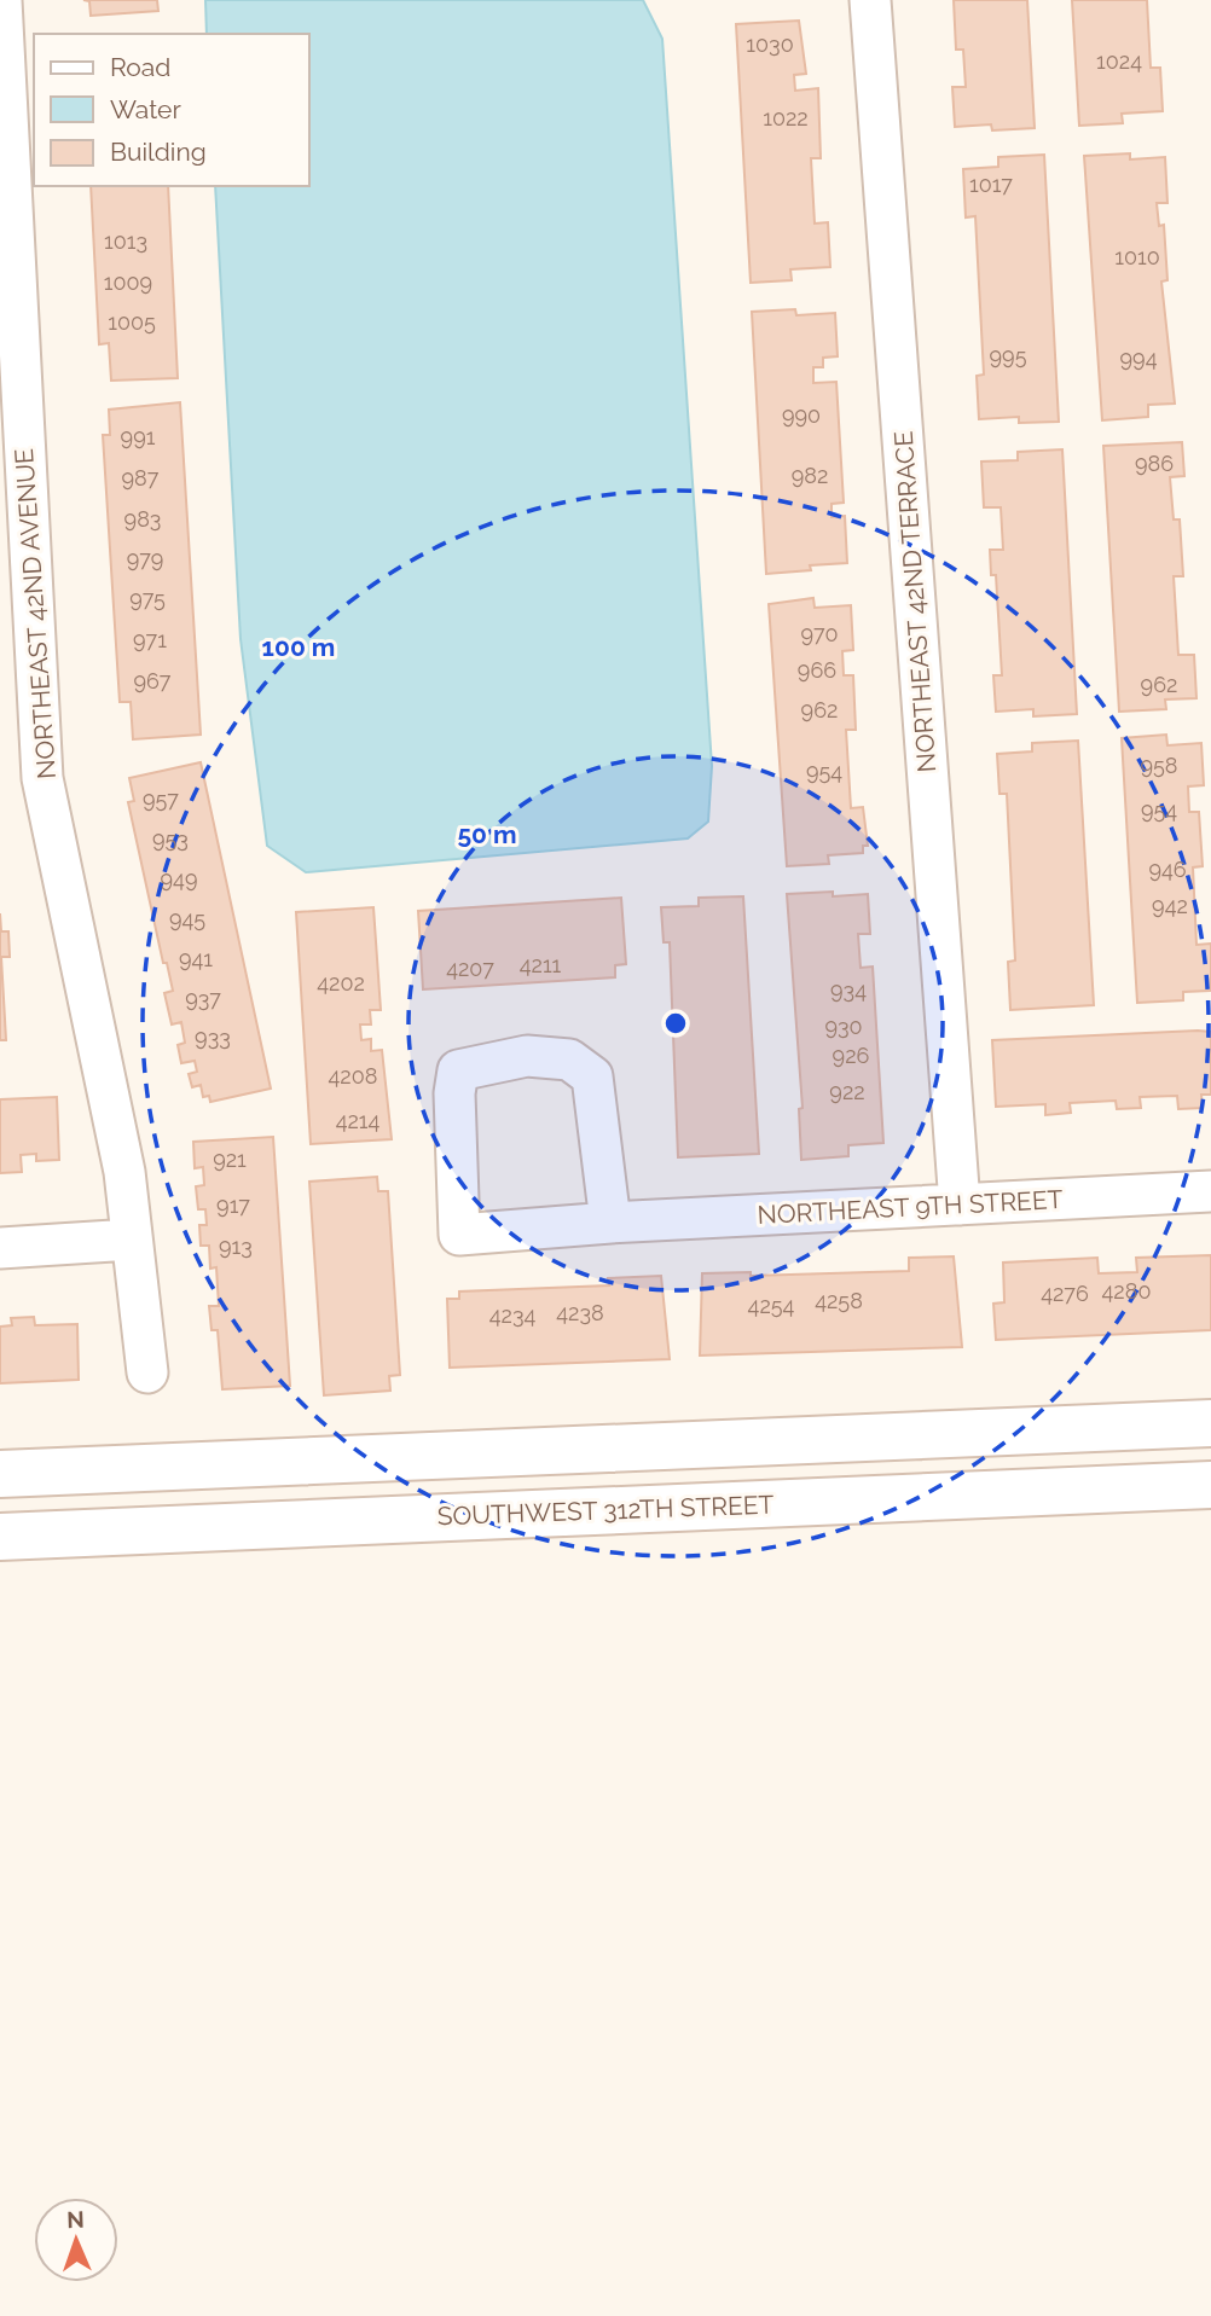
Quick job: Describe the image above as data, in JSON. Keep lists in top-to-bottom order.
{
  "streets": {
    "main road": ["SOUTHWEST 312TH STREET"],
    "street": ["NORTHEAST 42ND TERRACE", "NORTHEAST 42ND AVENUE", "NORTHEAST 9TH STREET"]
  },
  "crossings": [
    ["NORTHEAST 42ND TERRACE", "NORTHEAST 9TH STREET"]
  ],
  "house_numbers": [
    "1030",
    "1024",
    "1022",
    "1017",
    "1013",
    "1010",
    "1009",
    "1005",
    "995",
    "994",
    "990",
    "991",
    "986",
    "982",
    "987",
    "983",
    "979",
    "975",
    "970",
    "971",
    "966",
    "967",
    "962",
    "962",
    "958",
    "954",
    "957",
    "954",
    "953",
    "946",
    "949",
    "942",
    "945",
    "941",
    "4211",
    "4207",
    "4202",
    "934",
    "937",
    "930",
    "933",
    "926",
    "4208",
    "922",
    "4214",
    "921",
    "917",
    "913",
    "4280",
    "4276",
    "4258",
    "4254",
    "4238",
    "4234"
  ],
  "legend": ["Road", "Water", "Building"],
  "north": "top",
  "rings": ["100 m", "50 m"]
}
